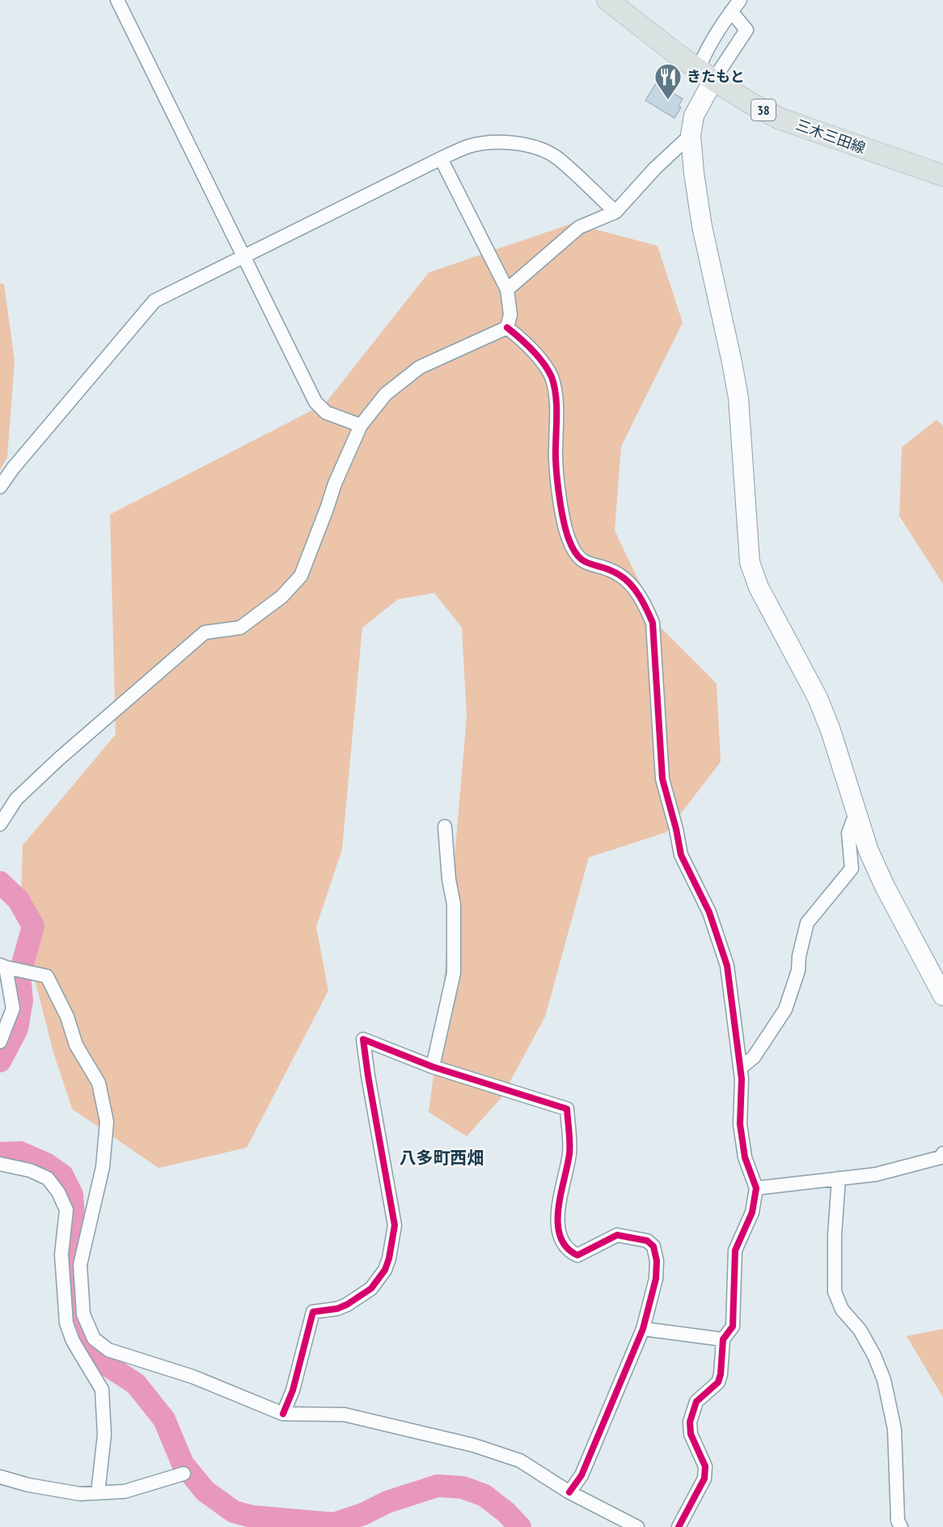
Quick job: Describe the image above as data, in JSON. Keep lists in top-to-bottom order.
{
  "streets": {
    "main road": ["38", "三木三田線"]
  },
  "districts": ["八多町西畑"],
  "places": {
    "restaurant": ["きたもと"]
  }
}
